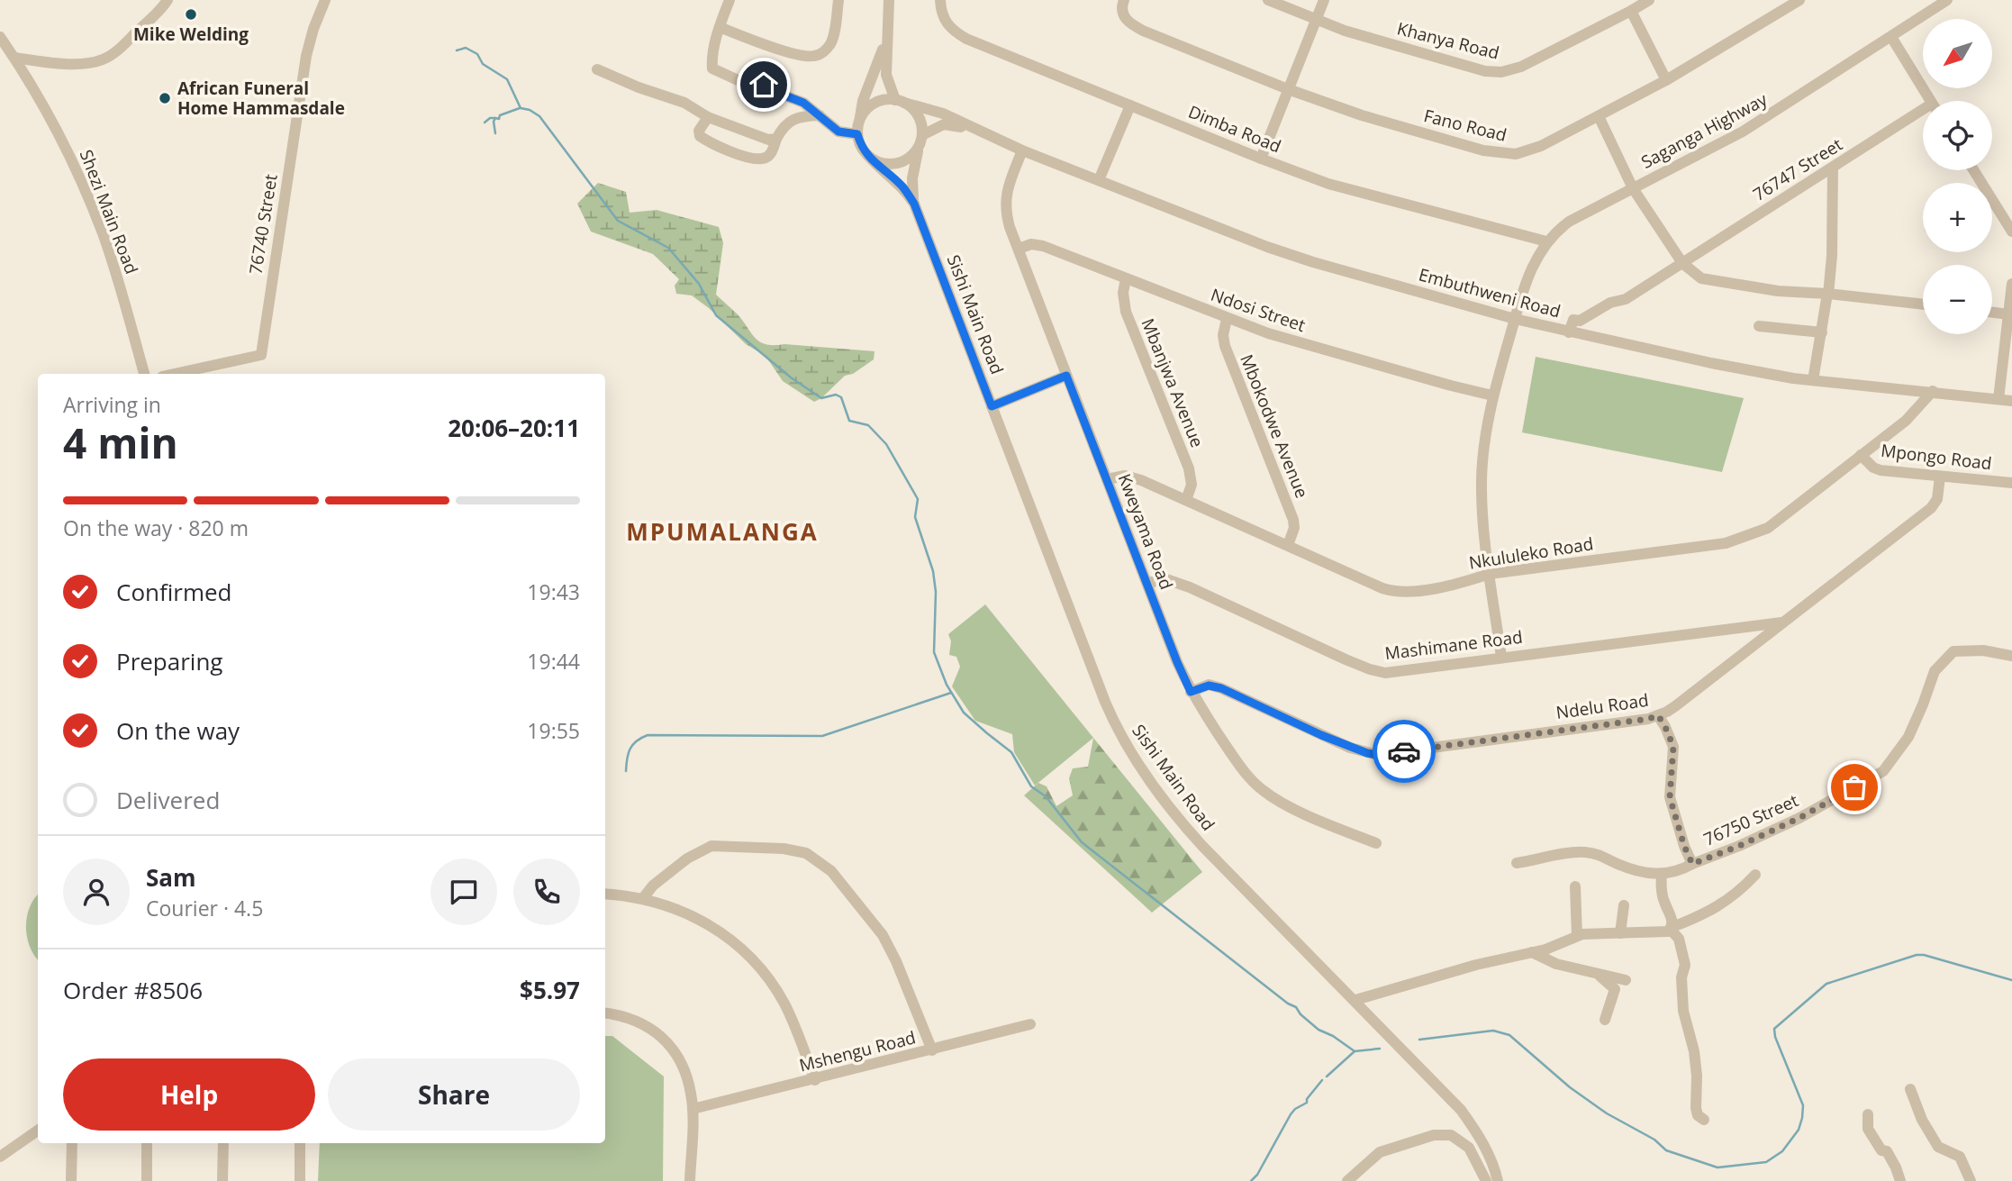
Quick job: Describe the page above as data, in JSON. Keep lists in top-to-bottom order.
{
  "streets": {
    "street": [
      "Khanya Road",
      "Fano Road",
      "Dimba Road",
      "Saganga Highway",
      "76747 Street",
      "Shezi Main Road",
      "76740 Street",
      "Embuthweni Road",
      "Ndosi Street",
      "Sishi Main Road",
      "Mbanjwa Avenue",
      "Mbokodwe Avenue",
      "Mpongo Road",
      "Kweyama Road",
      "Nkululeko Road",
      "Mashimane Road",
      "Ndelu Road",
      "76750 Street",
      "Mshengu Road"
    ]
  },
  "crossings": [
    ["Dimba Road", "Saganga Highway"],
    ["Saganga Highway", "Embuthweni Road"],
    ["Saganga Highway", "Ndosi Street"],
    ["Saganga Highway", "Nkululeko Road"],
    ["Saganga Highway", "Mashimane Road"],
    ["76747 Street", "Embuthweni Road"],
    ["Embuthweni Road", "Sishi Main Road"],
    ["Embuthweni Road", "Kweyama Road"],
    ["Embuthweni Road", "Nkululeko Road"],
    ["Ndosi Street", "Mbanjwa Avenue"],
    ["Ndosi Street", "Mbokodwe Avenue"],
    ["Ndosi Street", "Kweyama Road"],
    ["Mbanjwa Avenue", "Nkululeko Road"],
    ["Mbokodwe Avenue", "Nkululeko Road"],
    ["Mpongo Road", "Nkululeko Road"],
    ["Mpongo Road", "Ndelu Road"],
    ["Kweyama Road", "Nkululeko Road"],
    ["Kweyama Road", "Mashimane Road"],
    ["Kweyama Road", "Ndelu Road"],
    ["Mashimane Road", "Ndelu Road"],
    ["Ndelu Road", "76750 Street"]
  ],
  "districts": ["MPUMALANGA"],
  "places": ["Mike Welding", "African Funeral Home Hammasdale"],
  "north": "bottom left",
  "page": {
    "map_buttons": ["+", "−"],
    "heading": ["4 min", "Arriving in", "20:06–20:11"],
    "panel": [
      "Sam",
      "Courier · 4.5",
      "Order #8506",
      "$5.97"
    ],
    "bar": "On the way · 820 m",
    "list": [
      ["Confirmed", "19:43"],
      ["Preparing", "19:44"],
      ["On the way", "19:55"],
      "Delivered"
    ],
    "buttons": ["Help", "Share"]
  }
}
